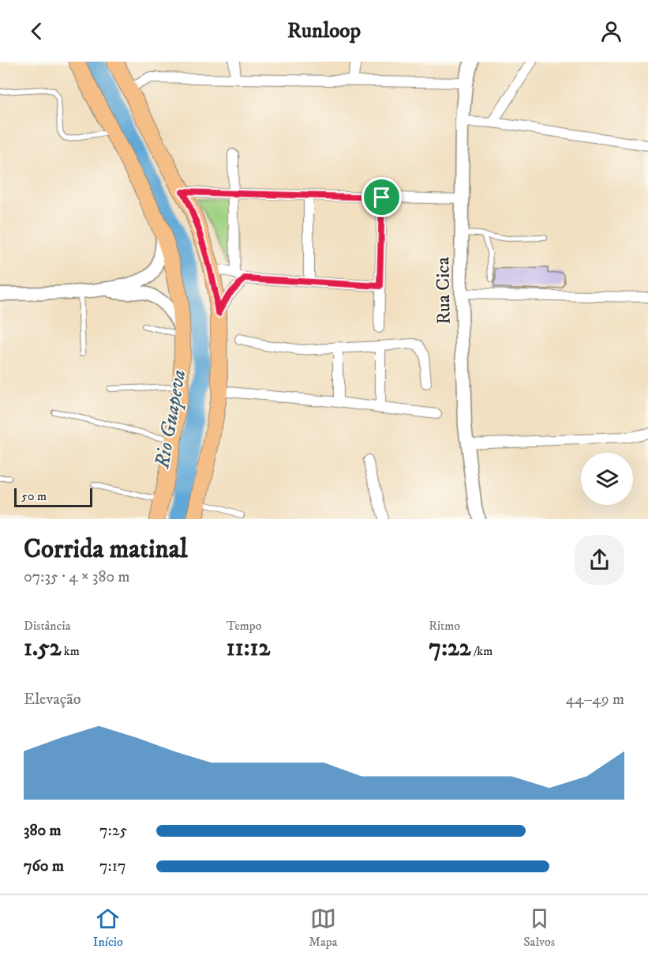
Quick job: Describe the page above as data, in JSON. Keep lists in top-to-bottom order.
{
  "streets": {
    "street": ["Rua Cica"]
  },
  "water": ["Rio Guapeva"],
  "scale_bar": "50 m",
  "page": {
    "header": "Runloop",
    "scale": "50 m",
    "heading": ["Corrida matinal", "07:35 · 4 × 380 m"],
    "stats": [
      ["Distância", "1.52 km"],
      ["Tempo", "11:12"],
      ["Ritmo", "7:22 /km"]
    ],
    "chart": ["Elevação", "44–49 m"],
    "list": [
      {
        "name": "380 m",
        "note": "7:25"
      },
      {
        "name": "760 m",
        "note": "7:17"
      }
    ],
    "tabs": ["Início", "Mapa", "Salvos"]
  }
}
